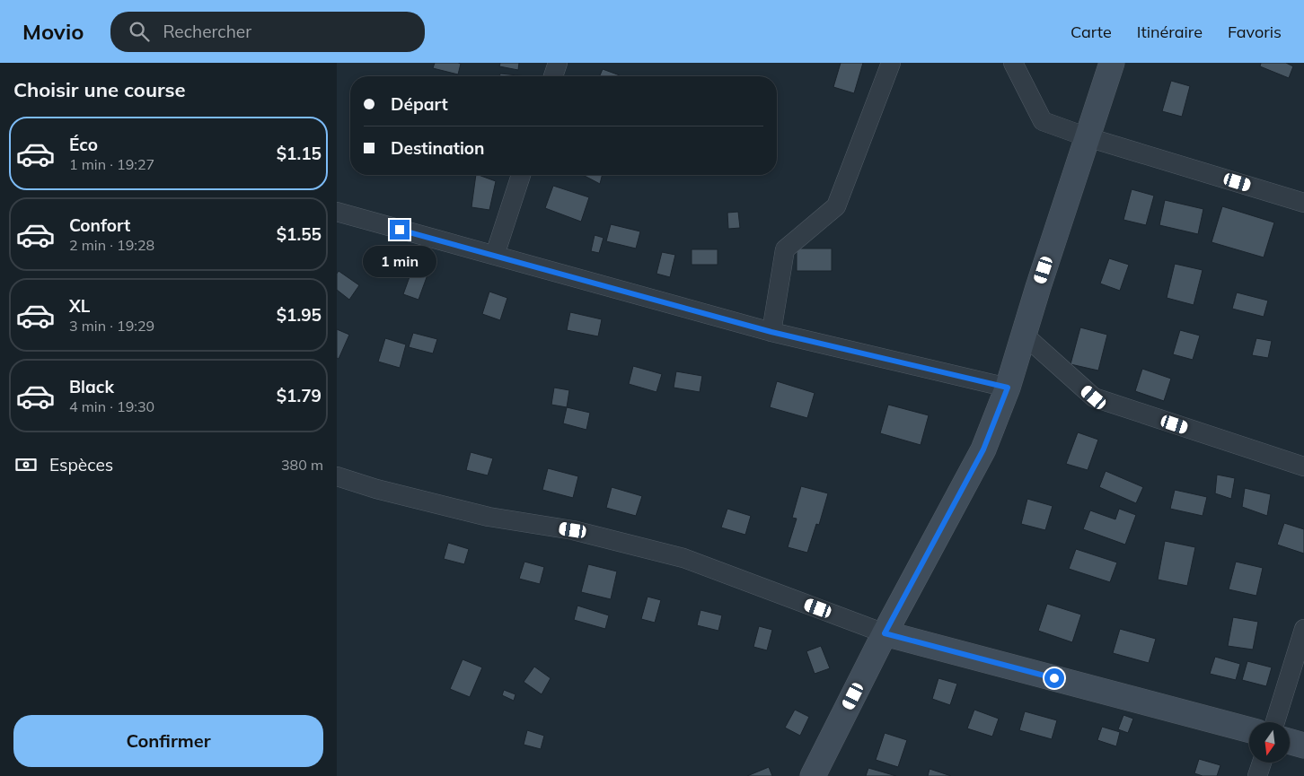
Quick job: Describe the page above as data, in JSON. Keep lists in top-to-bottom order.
{
  "north": "bottom",
  "page": {
    "header": "Movio",
    "search": "Rechercher",
    "nav": ["Carte", "Itinéraire", "Favoris"],
    "heading": "Choisir une course",
    "banner": ["Départ", "Destination"],
    "list": [
      {
        "name": "Éco",
        "note": "1 min · 19:27",
        "value": "$1.15"
      },
      {
        "name": "Confort",
        "note": "2 min · 19:28",
        "value": "$1.55"
      },
      {
        "name": "XL",
        "note": "3 min · 19:29",
        "value": "$1.95"
      },
      {
        "name": "Black",
        "note": "4 min · 19:30",
        "value": "$1.79"
      }
    ],
    "bubble": "1 min",
    "pay": ["Espèces", "380 m"],
    "buttons": "Confirmer"
  }
}
